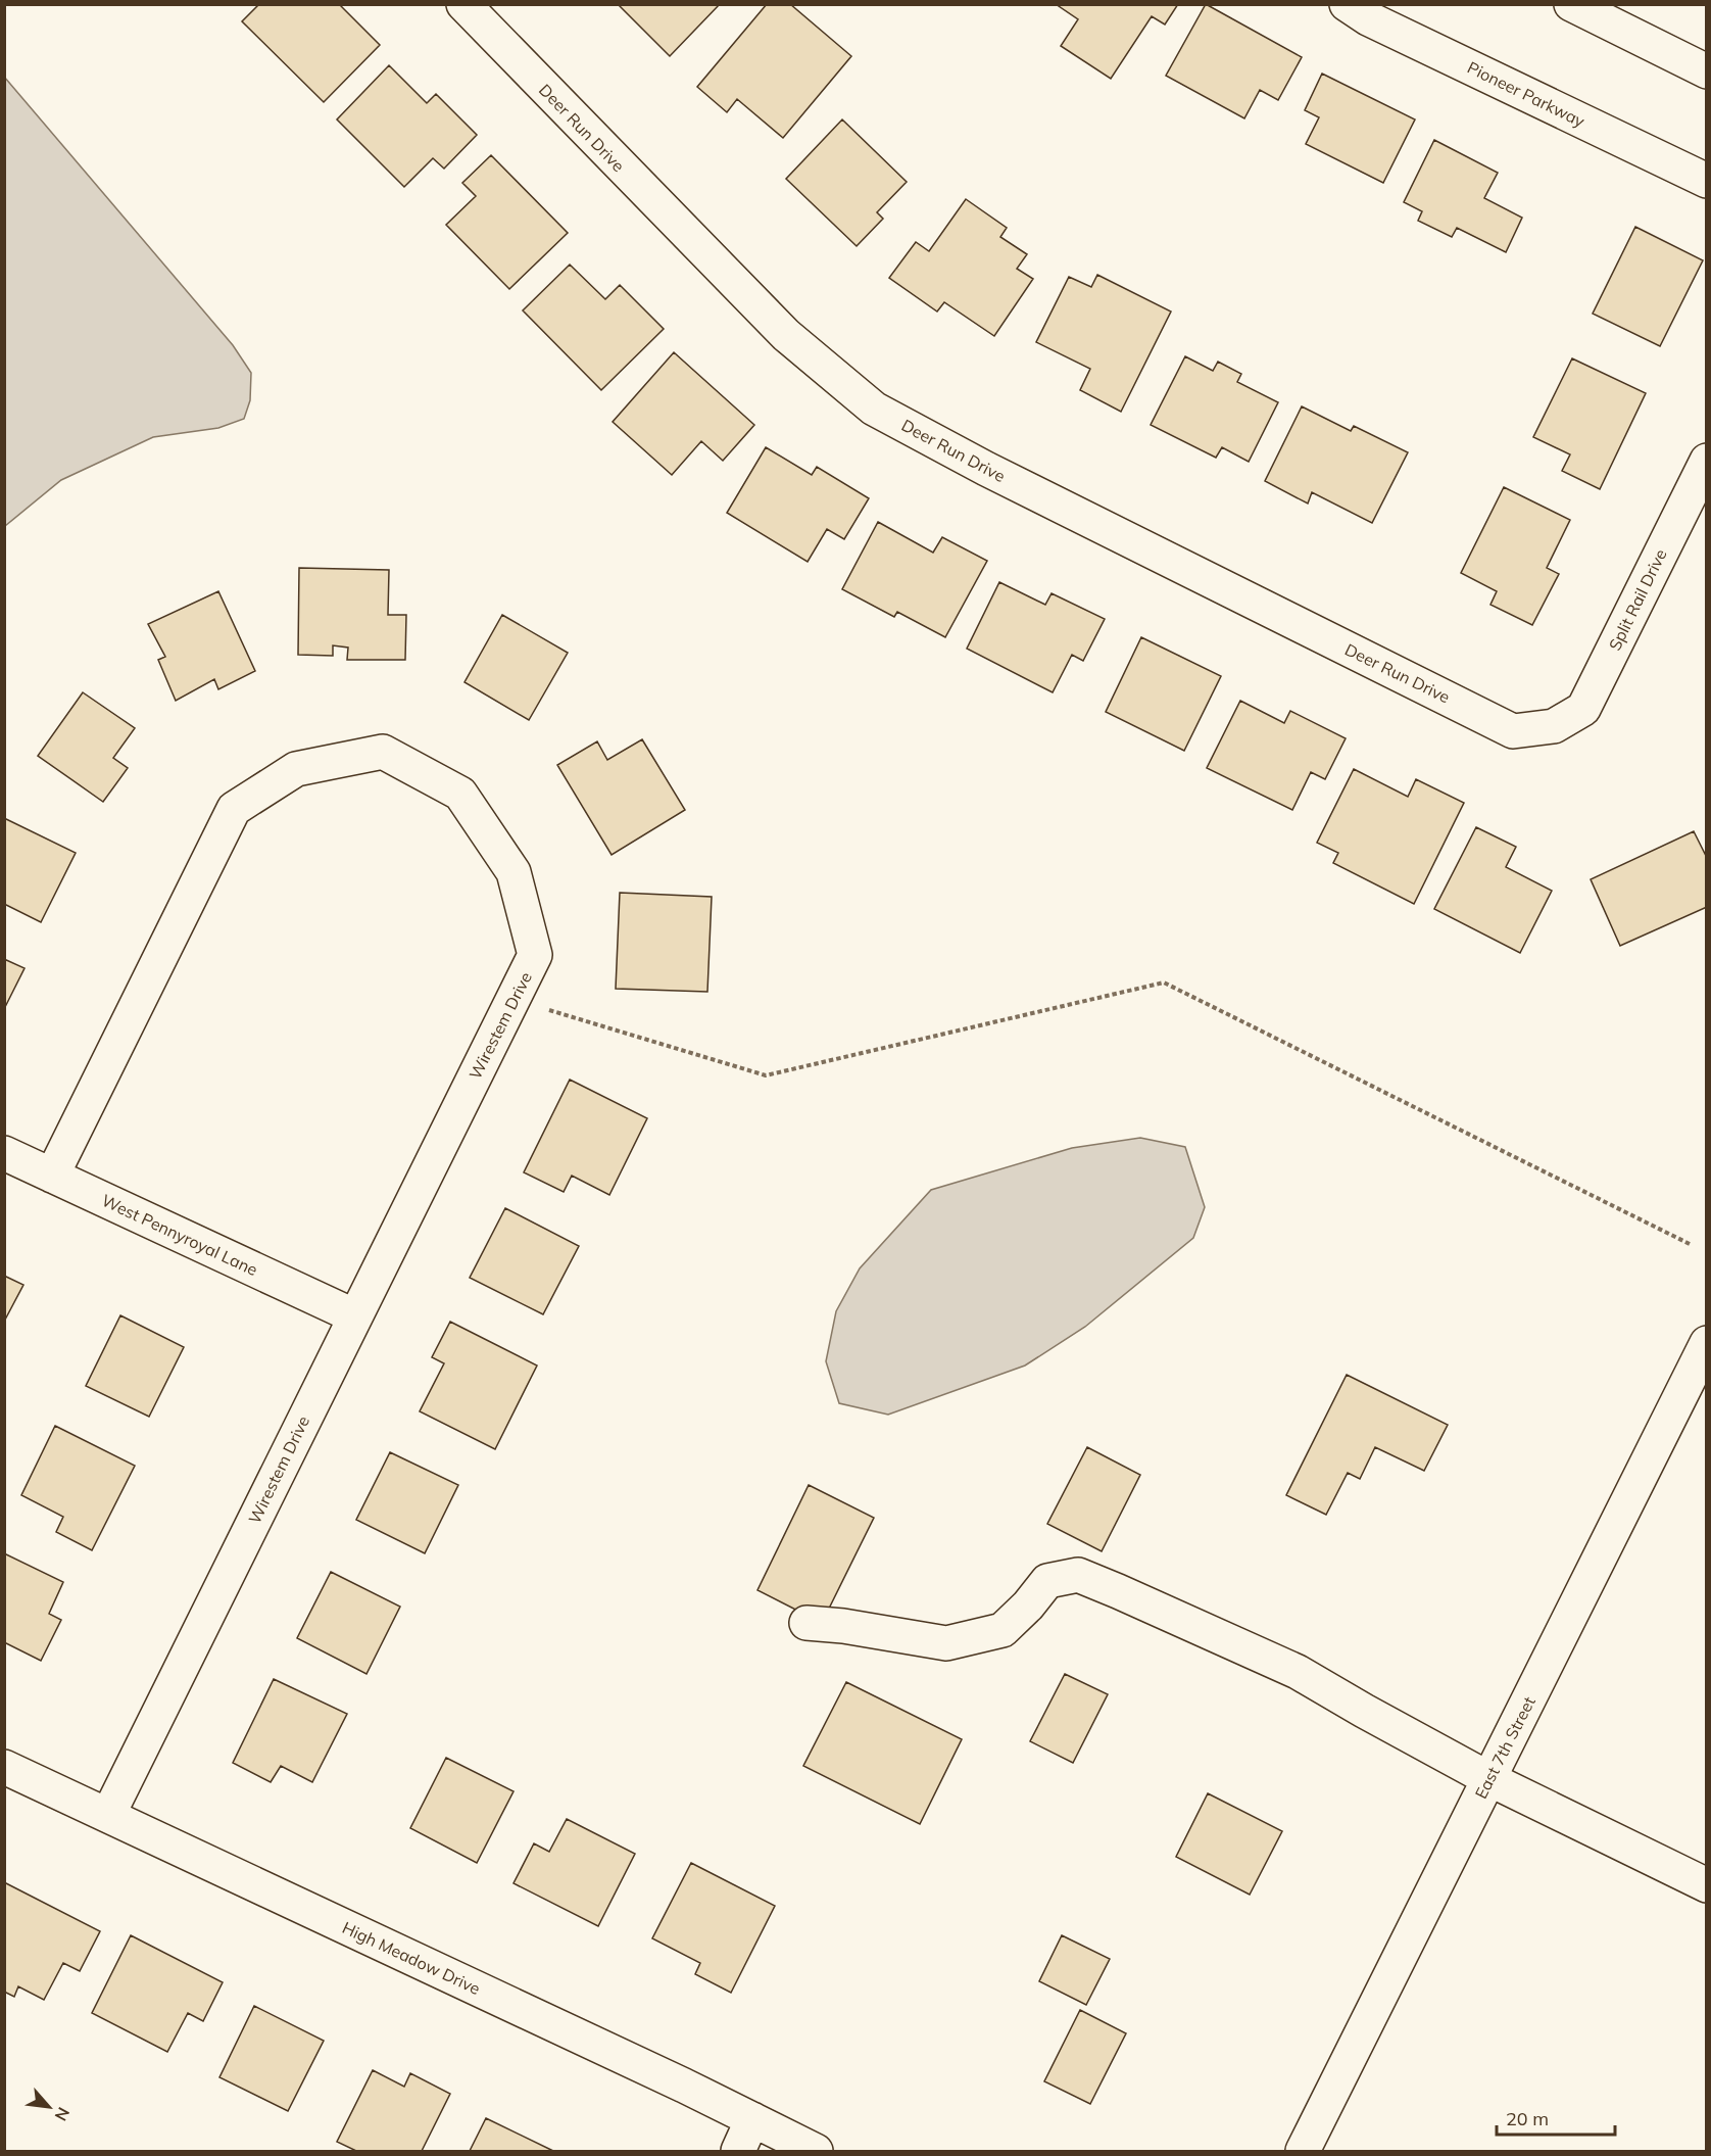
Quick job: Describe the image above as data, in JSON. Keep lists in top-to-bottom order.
{
  "streets": {
    "street": [
      "Pioneer Parkway",
      "Deer Run Drive",
      "Split Rail Drive",
      "Wirestem Drive",
      "West Pennyroyal Lane",
      "East 7th Street",
      "High Meadow Drive"
    ]
  },
  "crossings": [
    ["Deer Run Drive", "Split Rail Drive"],
    ["Wirestem Drive", "West Pennyroyal Lane"],
    ["Wirestem Drive", "High Meadow Drive"]
  ],
  "scale_bar": "20 m",
  "north": "bottom right"
}
